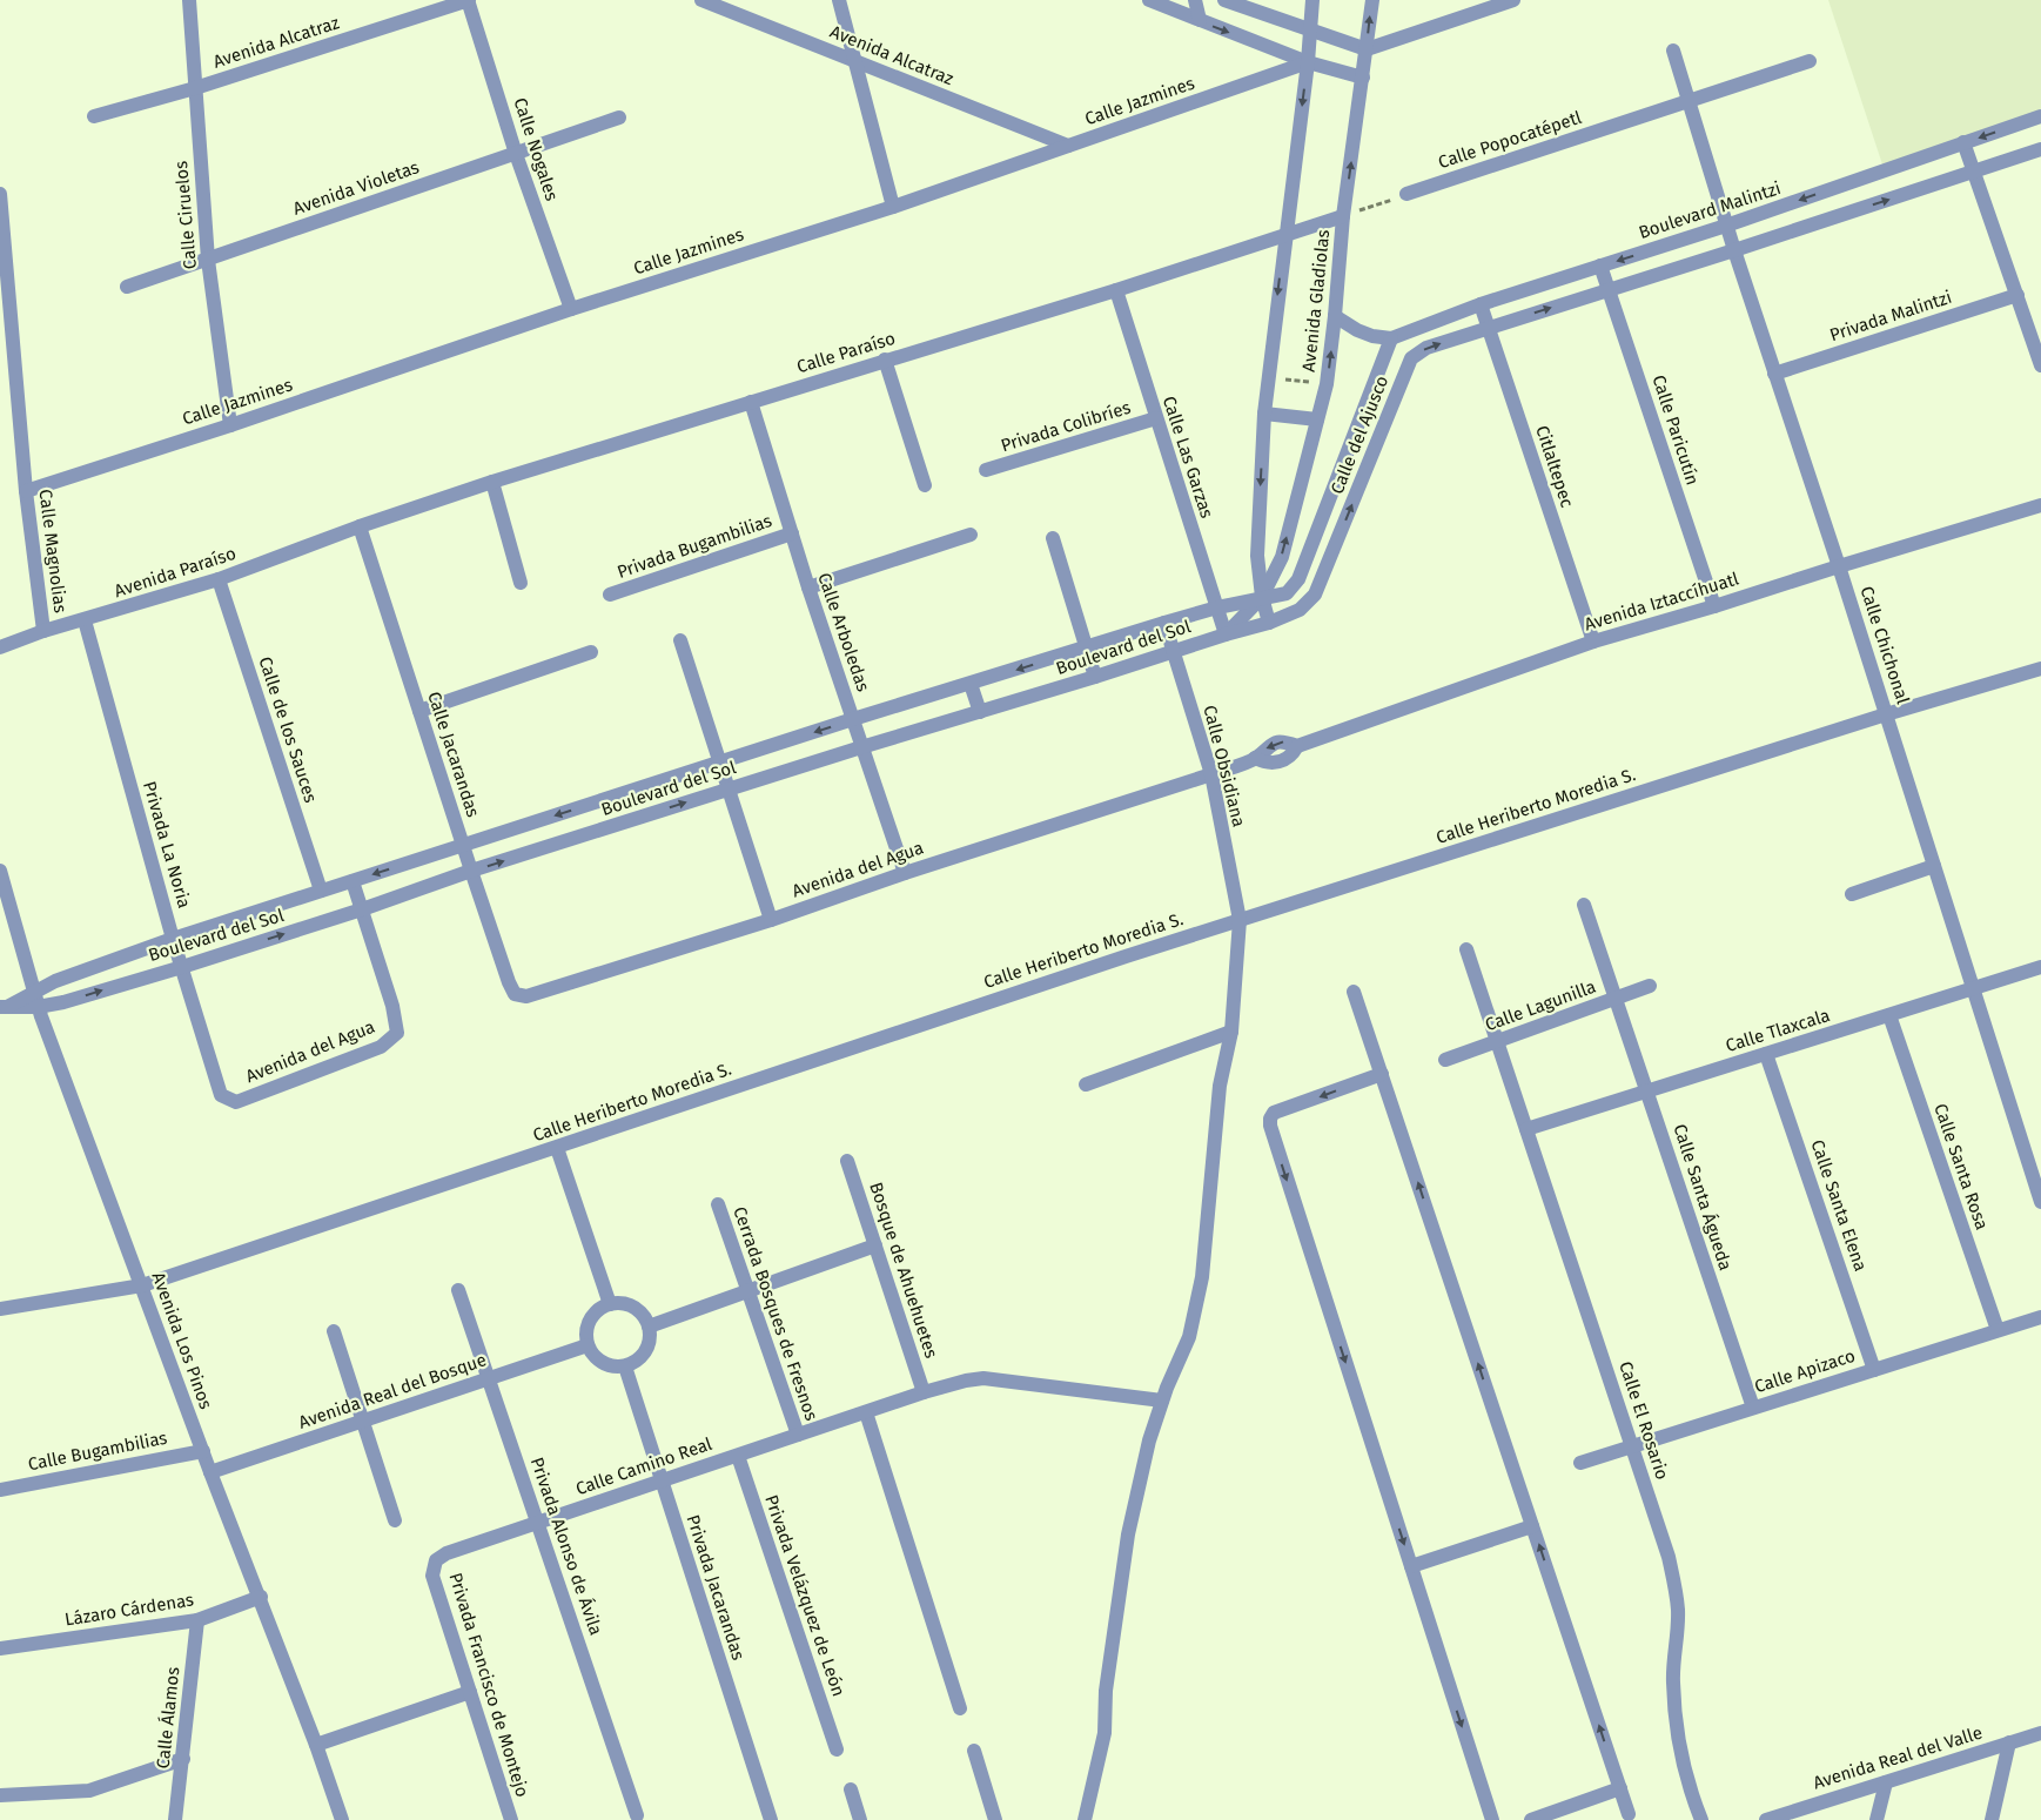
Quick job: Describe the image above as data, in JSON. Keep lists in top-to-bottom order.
{
  "streets": {
    "street": [
      "Avenida Alcatraz",
      "Calle Jazmines",
      "Calle Popocatépetl",
      "Calle Nogales",
      "Avenida Violetas",
      "Boulevard Malintzi",
      "Calle Ciruelos",
      "Avenida Gladiolas",
      "Privada Malintzi",
      "Calle Paraíso",
      "Privada Colibríes",
      "Calle Paricutín",
      "Calle del Ajusco",
      "Calle Las Garzas",
      "Citlaltepec",
      "Privada Bugambilias",
      "Calle Magnolias",
      "Avenida Paraíso",
      "Avenida Iztaccíhuatl",
      "Calle Arboledas",
      "Calle Chichonal",
      "Boulevard del Sol",
      "Calle de los Sauces",
      "Calle Jacarandas",
      "Calle Obsidiana",
      "Calle Heriberto Moredia S.",
      "Privada La Noria",
      "Avenida del Agua",
      "Calle Lagunilla",
      "Calle Tlaxcala",
      "Calle Santa Rosa",
      "Calle Santa Águeda",
      "Calle Santa Elena",
      "Bosque de Ahuehuetes",
      "Cerrada Bosques de Fresnos",
      "Avenida Los Pinos",
      "Calle Apizaco",
      "Avenida Real del Bosque",
      "Calle El Rosario",
      "Calle Bugambilias",
      "Calle Camino Real",
      "Privada Alonso de Ávila",
      "Privada Jacarandas",
      "Privada Velázquez de León",
      "Lázaro Cárdenas",
      "Privada Francisco de Montejo",
      "Calle Álamos",
      "Avenida Real del Valle"
    ]
  },
  "crossings": [
    ["Avenida Alcatraz", "Calle Jazmines"],
    ["Avenida Alcatraz", "Calle Nogales"],
    ["Avenida Alcatraz", "Calle Ciruelos"],
    ["Calle Jazmines", "Calle Nogales"],
    ["Calle Jazmines", "Calle Ciruelos"],
    ["Calle Jazmines", "Calle Magnolias"],
    ["Calle Popocatépetl", "Calle Chichonal"],
    ["Calle Nogales", "Avenida Violetas"],
    ["Avenida Violetas", "Calle Ciruelos"],
    ["Boulevard Malintzi", "Calle Paricutín"],
    ["Boulevard Malintzi", "Calle del Ajusco"],
    ["Boulevard Malintzi", "Citlaltepec"],
    ["Boulevard Malintzi", "Calle Chichonal"],
    ["Avenida Gladiolas", "Calle Paraíso"],
    ["Avenida Gladiolas", "Calle del Ajusco"],
    ["Avenida Gladiolas", "Calle Las Garzas"],
    ["Avenida Gladiolas", "Boulevard del Sol"],
    ["Privada Malintzi", "Calle Chichonal"],
    ["Calle Paraíso", "Calle Las Garzas"],
    ["Calle Paraíso", "Avenida Paraíso"],
    ["Calle Paraíso", "Calle Arboledas"],
    ["Calle Paraíso", "Calle Jacarandas"],
    ["Privada Colibríes", "Calle Las Garzas"],
    ["Calle Paricutín", "Avenida Iztaccíhuatl"],
    ["Calle del Ajusco", "Citlaltepec"],
    ["Calle del Ajusco", "Boulevard del Sol"],
    ["Calle Las Garzas", "Boulevard del Sol"],
    ["Citlaltepec", "Avenida Iztaccíhuatl"],
    ["Privada Bugambilias", "Calle Arboledas"],
    ["Calle Magnolias", "Avenida Paraíso"],
    ["Avenida Paraíso", "Calle de los Sauces"],
    ["Avenida Paraíso", "Calle Jacarandas"],
    ["Avenida Paraíso", "Privada La Noria"],
    ["Avenida Iztaccíhuatl", "Calle Chichonal"],
    ["Avenida Iztaccíhuatl", "Calle Obsidiana"],
    ["Avenida Iztaccíhuatl", "Avenida del Agua"],
    ["Calle Arboledas", "Boulevard del Sol"],
    ["Calle Arboledas", "Avenida del Agua"],
    ["Calle Chichonal", "Calle Heriberto Moredia S."],
    ["Calle Chichonal", "Calle Tlaxcala"],
    ["Boulevard del Sol", "Calle de los Sauces"],
    ["Boulevard del Sol", "Calle Jacarandas"],
    ["Boulevard del Sol", "Calle Obsidiana"],
    ["Boulevard del Sol", "Privada La Noria"],
    ["Boulevard del Sol", "Avenida del Agua"],
    ["Boulevard del Sol", "Avenida Los Pinos"],
    ["Calle Jacarandas", "Avenida del Agua"],
    ["Calle Obsidiana", "Calle Heriberto Moredia S."],
    ["Calle Obsidiana", "Avenida del Agua"],
    ["Calle Obsidiana", "Calle Camino Real"],
    ["Calle Heriberto Moredia S.", "Avenida Los Pinos"],
    ["Privada La Noria", "Avenida del Agua"],
    ["Calle Lagunilla", "Calle Santa Águeda"],
    ["Calle Lagunilla", "Calle El Rosario"],
    ["Calle Tlaxcala", "Calle Santa Rosa"],
    ["Calle Tlaxcala", "Calle Santa Águeda"],
    ["Calle Tlaxcala", "Calle Santa Elena"],
    ["Calle Tlaxcala", "Calle El Rosario"],
    ["Calle Santa Rosa", "Calle Apizaco"],
    ["Calle Santa Águeda", "Calle Apizaco"],
    ["Calle Santa Elena", "Calle Apizaco"],
    ["Bosque de Ahuehuetes", "Calle Camino Real"],
    ["Cerrada Bosques de Fresnos", "Calle Camino Real"],
    ["Avenida Los Pinos", "Avenida Real del Bosque"],
    ["Avenida Los Pinos", "Calle Bugambilias"],
    ["Avenida Los Pinos", "Lázaro Cárdenas"],
    ["Calle Apizaco", "Calle El Rosario"],
    ["Avenida Real del Bosque", "Privada Alonso de Ávila"],
    ["Avenida Real del Bosque", "Privada Jacarandas"],
    ["Calle Camino Real", "Privada Alonso de Ávila"],
    ["Calle Camino Real", "Privada Jacarandas"],
    ["Calle Camino Real", "Privada Velázquez de León"],
    ["Calle Camino Real", "Privada Francisco de Montejo"],
    ["Lázaro Cárdenas", "Calle Álamos"]
  ]
}
